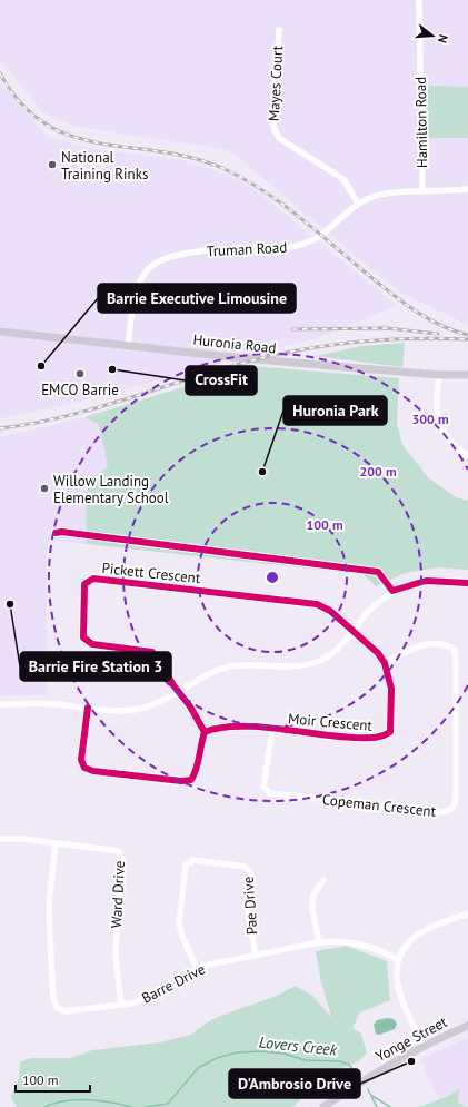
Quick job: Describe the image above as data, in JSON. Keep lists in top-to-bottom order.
{
  "streets": {
    "main road": ["Huronia Road", "Yonge Street"],
    "street": [
      "Mayes Court",
      "Hamilton Road",
      "Truman Road",
      "Pickett Crescent",
      "Moir Crescent",
      "Copeman Crescent",
      "Ward Drive",
      "Pae Drive",
      "Barre Drive"
    ]
  },
  "crossings": [
    ["Mayes Court", "Truman Road"],
    ["Hamilton Road", "Truman Road"],
    ["Truman Road", "Huronia Road"],
    ["Pickett Crescent", "Moir Crescent"],
    ["Moir Crescent", "Copeman Crescent"],
    ["Ward Drive", "Barre Drive"],
    ["Pae Drive", "Barre Drive"]
  ],
  "water": ["Lovers Creek"],
  "places": [
    "National Training Rinks",
    "Barrie Executive Limousine",
    "CrossFit",
    "EMCO Barrie",
    "Huronia Park",
    "Willow Landing Elementary School",
    "Barrie Fire Station 3",
    "D'Ambrosio Drive"
  ],
  "scale_bar": "100 m",
  "north": "right",
  "rings": ["300 m", "200 m", "100 m"]
}
